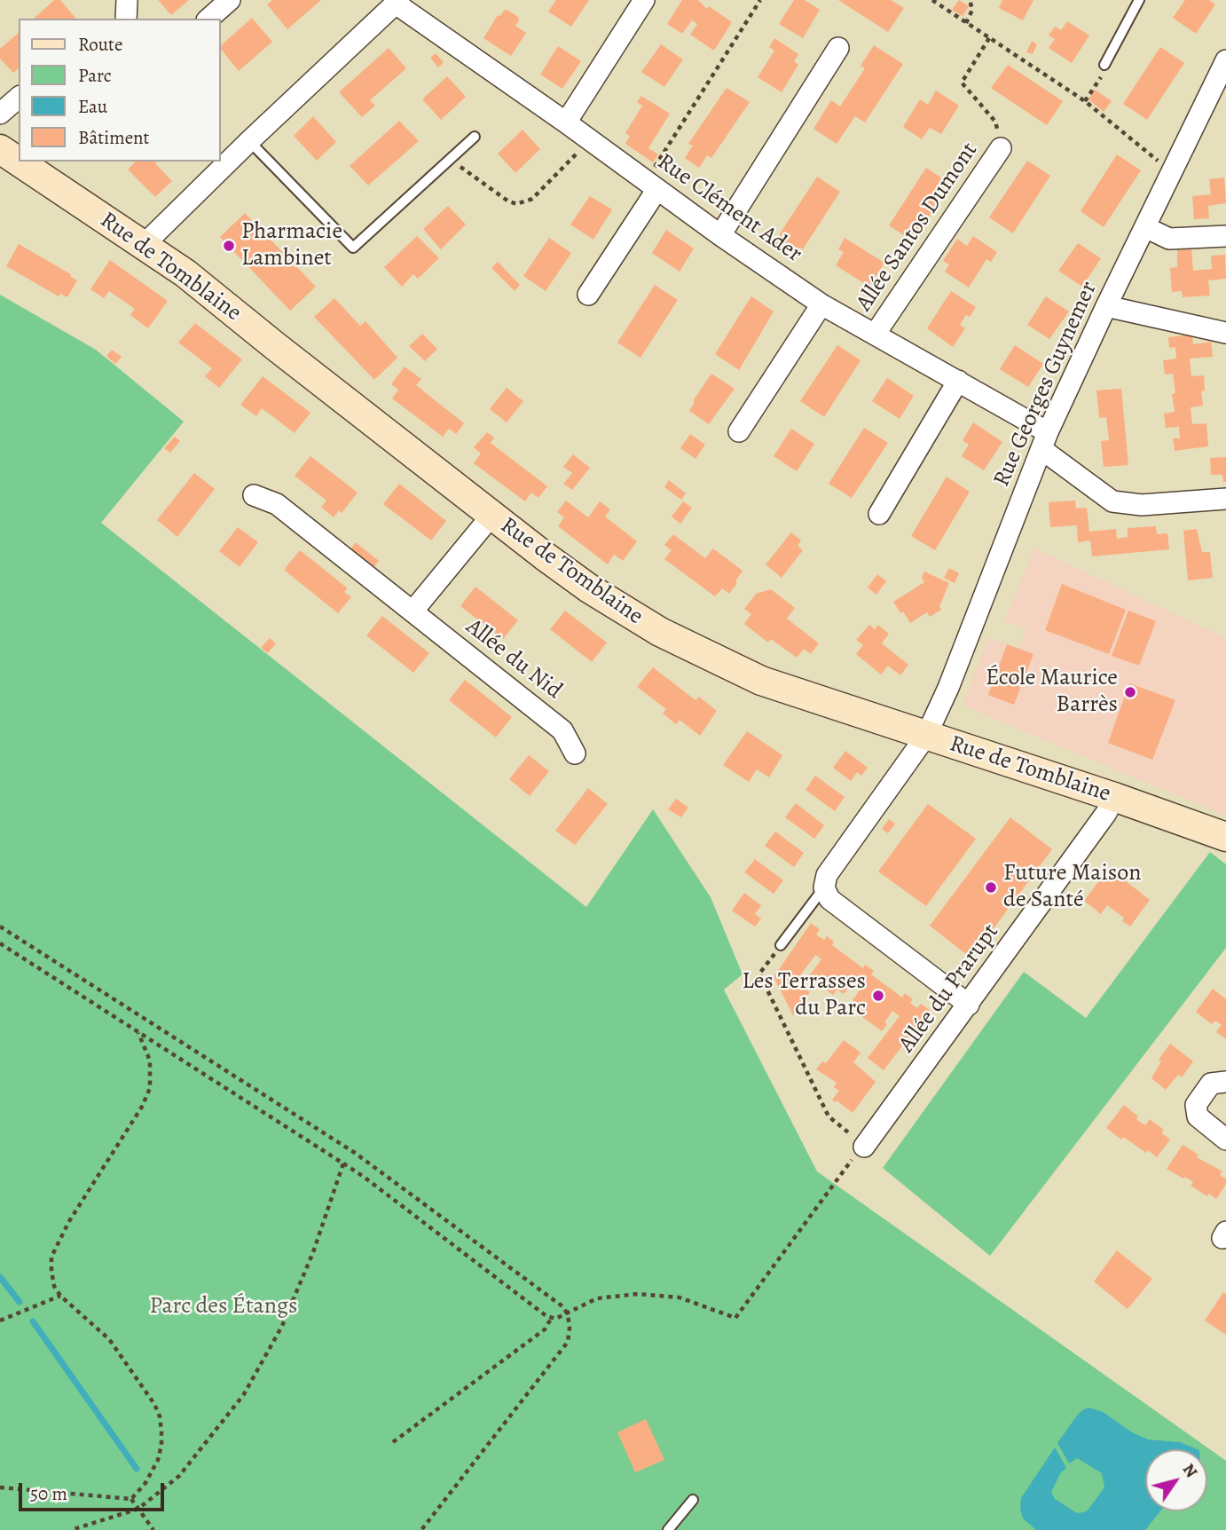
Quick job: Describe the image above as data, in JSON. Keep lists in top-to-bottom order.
{
  "streets": {
    "main road": ["Rue de Tomblaine"],
    "street": [
      "Rue Clément Ader",
      "Allée Santos Dumont",
      "Rue Georges Guynemer",
      "Allée du Nid",
      "Allée du Prarupt"
    ]
  },
  "crossings": [
    ["Rue Clément Ader", "Allée Santos Dumont"],
    ["Rue Clément Ader", "Rue Georges Guynemer"],
    ["Rue de Tomblaine", "Rue Georges Guynemer"],
    ["Rue de Tomblaine", "Allée du Prarupt"]
  ],
  "parks": ["Parc des Étangs"],
  "places": [
    "Pharmacie Lambinet",
    "École Maurice Barrès",
    "Future Maison de Santé",
    "Les Terrasses du Parc"
  ],
  "legend": [
    "Route",
    "Parc",
    "Eau",
    "Bâtiment"
  ],
  "scale_bar": "50 m",
  "north": "top right"
}
